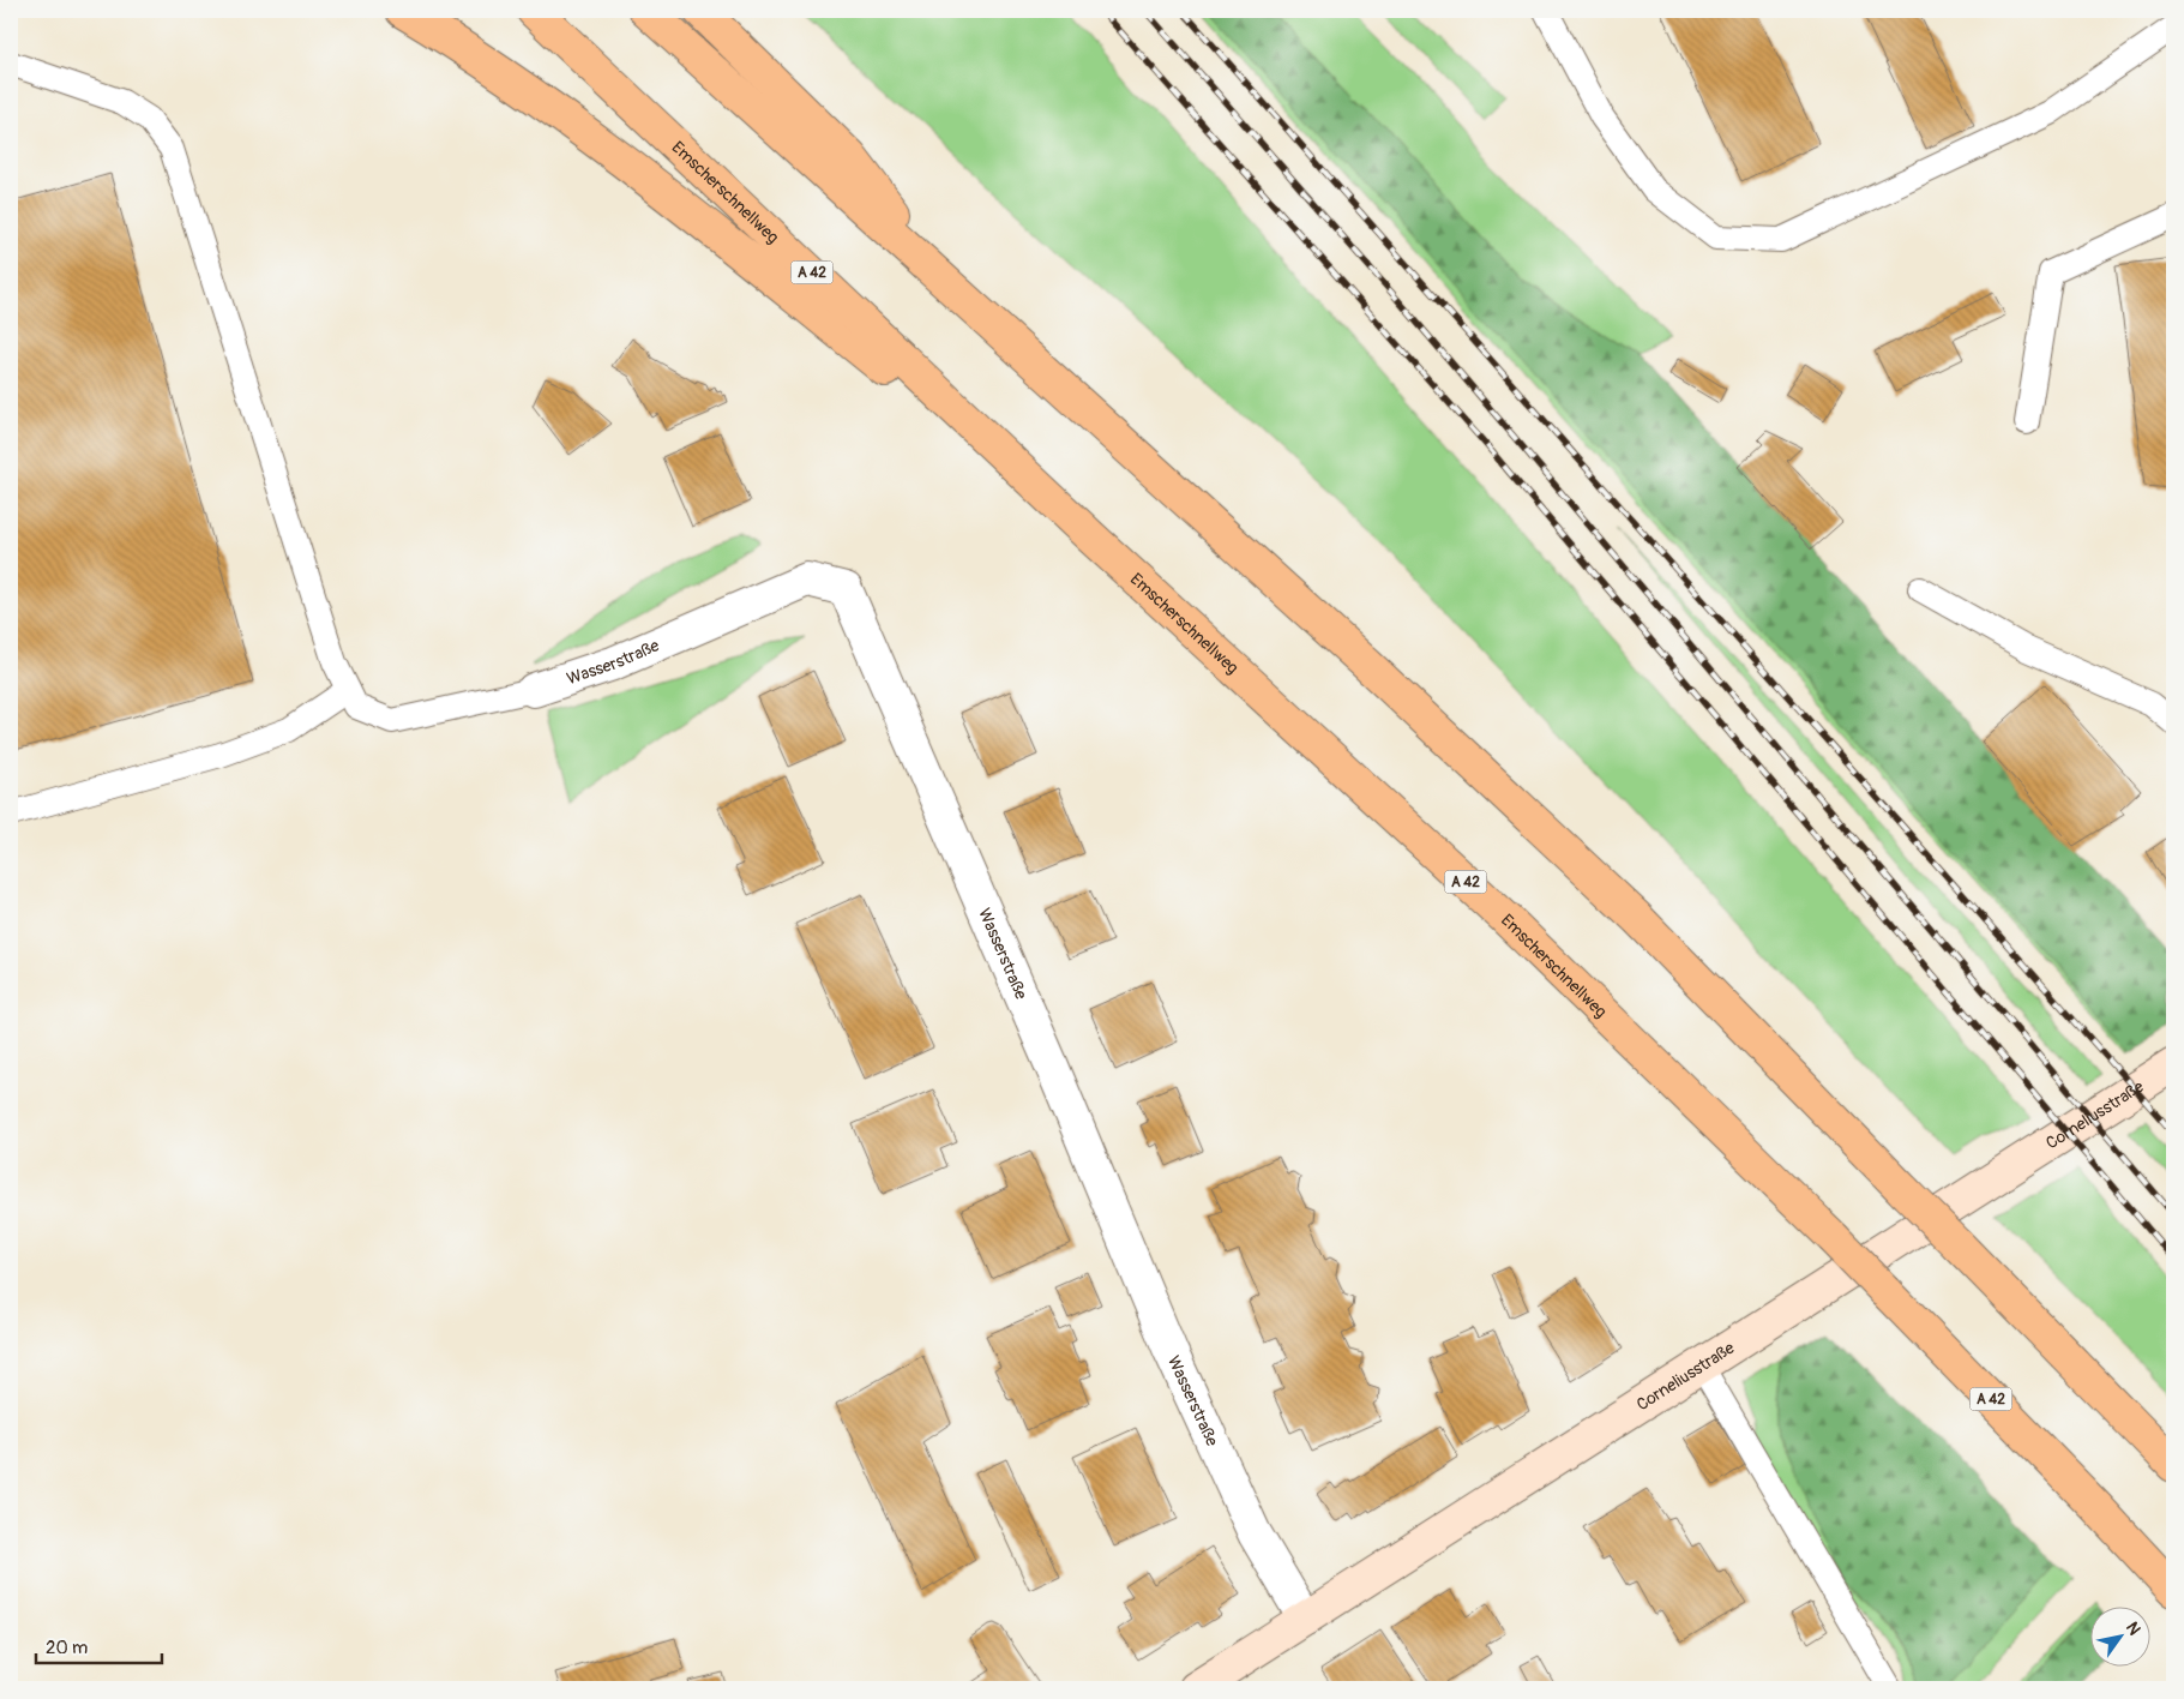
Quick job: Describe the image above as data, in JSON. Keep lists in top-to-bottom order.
{
  "streets": {
    "highway": ["Emscherschnellweg", "A 42"],
    "main road": ["Corneliusstraße"],
    "street": ["Wasserstraße"]
  },
  "crossings": [
    ["Wasserstraße", "Corneliusstraße"]
  ],
  "scale_bar": "20 m",
  "north": "top right"
}
